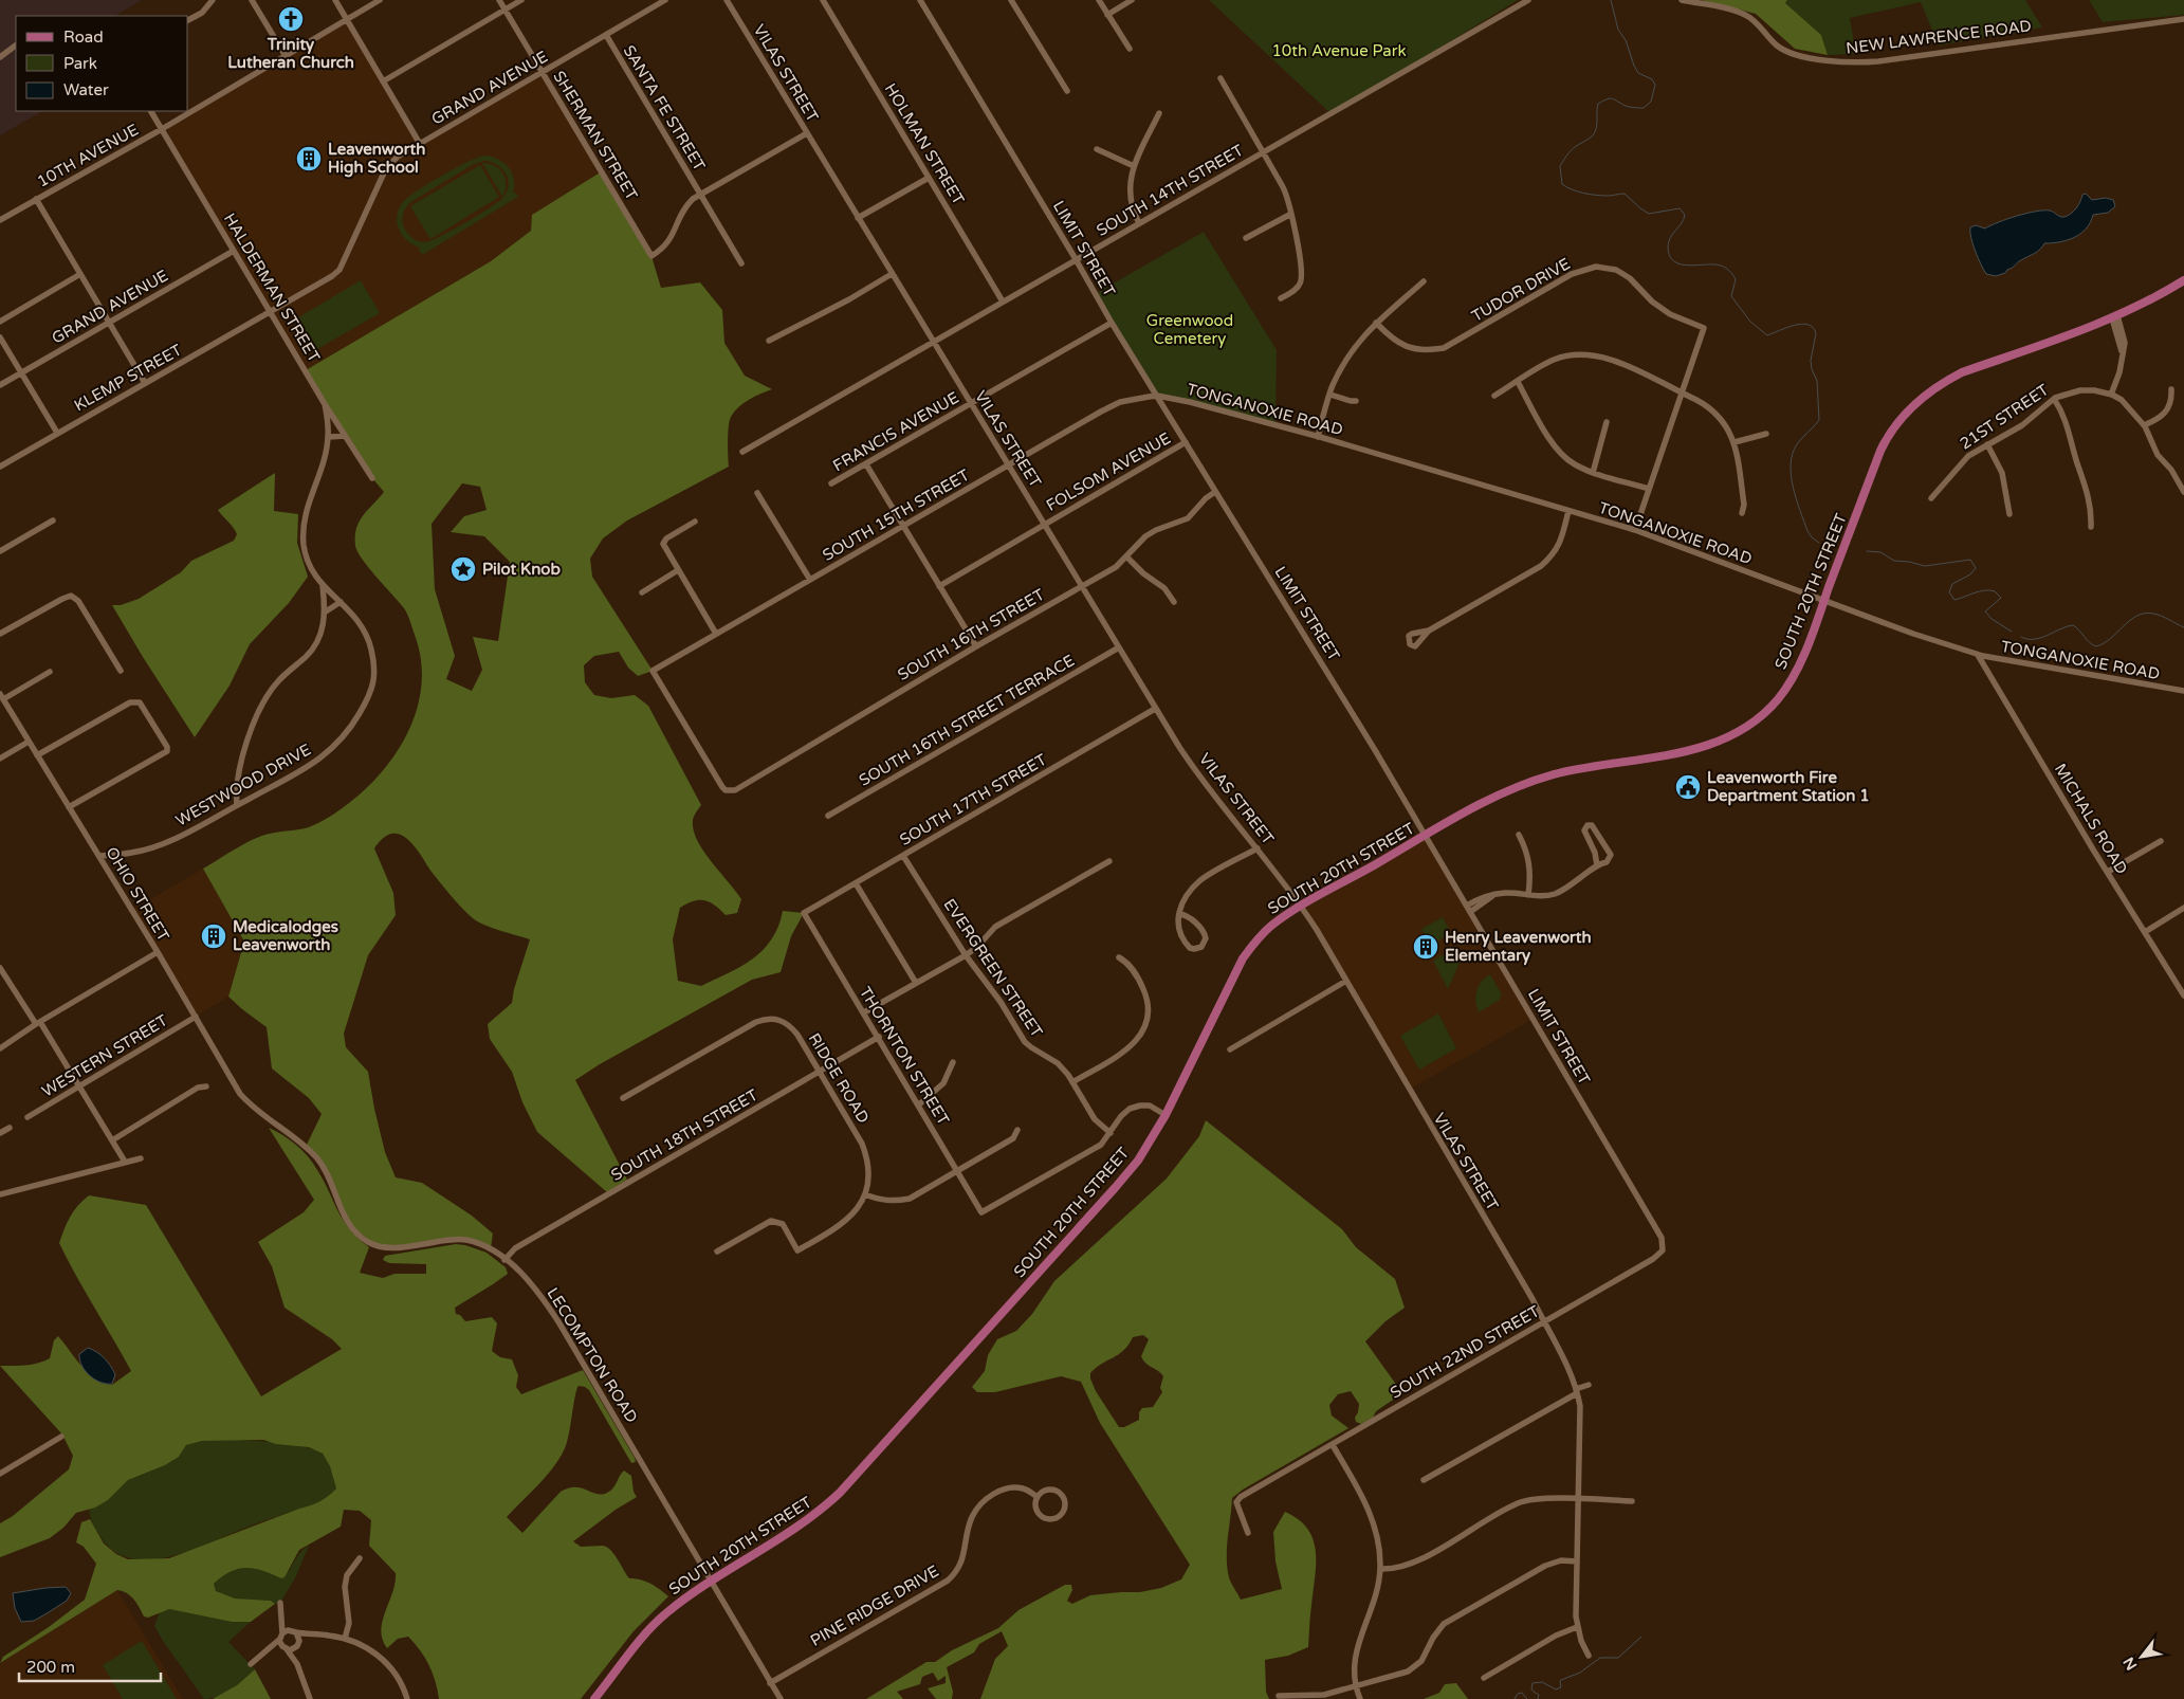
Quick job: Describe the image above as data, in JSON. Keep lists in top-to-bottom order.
{
  "streets": {
    "main road": ["SOUTH 20TH STREET"],
    "street": [
      "NEW LAWRENCE ROAD",
      "VILAS STREET",
      "GRAND AVENUE",
      "SANTA FE STREET",
      "SHERMAN STREET",
      "HOLMAN STREET",
      "10TH AVENUE",
      "SOUTH 14TH STREET",
      "LIMIT STREET",
      "HALDERMAN STREET",
      "TUDOR DRIVE",
      "KLEMP STREET",
      "TONGANOXIE ROAD",
      "21ST STREET",
      "FRANCIS AVENUE",
      "FOLSOM AVENUE",
      "SOUTH 15TH STREET",
      "SOUTH 16TH STREET",
      "SOUTH 16TH STREET TERRACE",
      "WESTWOOD DRIVE",
      "SOUTH 17TH STREET",
      "MICHALS ROAD",
      "OHIO STREET",
      "EVERGREEN STREET",
      "WESTERN STREET",
      "THORNTON STREET",
      "RIDGE ROAD",
      "SOUTH 18TH STREET",
      "SOUTH 22ND STREET",
      "LECOMPTON ROAD",
      "PINE RIDGE DRIVE"
    ]
  },
  "crossings": [
    ["VILAS STREET", "SOUTH 14TH STREET"],
    ["VILAS STREET", "FRANCIS AVENUE"],
    ["VILAS STREET", "FOLSOM AVENUE"],
    ["VILAS STREET", "SOUTH 15TH STREET"],
    ["VILAS STREET", "SOUTH 20TH STREET"],
    ["VILAS STREET", "SOUTH 16TH STREET"],
    ["VILAS STREET", "SOUTH 16TH STREET TERRACE"],
    ["VILAS STREET", "SOUTH 17TH STREET"],
    ["VILAS STREET", "SOUTH 22ND STREET"],
    ["GRAND AVENUE", "SANTA FE STREET"],
    ["GRAND AVENUE", "SHERMAN STREET"],
    ["GRAND AVENUE", "HALDERMAN STREET"],
    ["GRAND AVENUE", "KLEMP STREET"],
    ["SANTA FE STREET", "SHERMAN STREET"],
    ["HOLMAN STREET", "SOUTH 14TH STREET"],
    ["10TH AVENUE", "HALDERMAN STREET"],
    ["SOUTH 14TH STREET", "LIMIT STREET"],
    ["LIMIT STREET", "TONGANOXIE ROAD"],
    ["LIMIT STREET", "FRANCIS AVENUE"],
    ["LIMIT STREET", "FOLSOM AVENUE"],
    ["LIMIT STREET", "SOUTH 15TH STREET"],
    ["LIMIT STREET", "SOUTH 20TH STREET"],
    ["LIMIT STREET", "SOUTH 16TH STREET"],
    ["LIMIT STREET", "SOUTH 22ND STREET"],
    ["HALDERMAN STREET", "KLEMP STREET"],
    ["HALDERMAN STREET", "WESTWOOD DRIVE"],
    ["TONGANOXIE ROAD", "SOUTH 15TH STREET"],
    ["TONGANOXIE ROAD", "SOUTH 20TH STREET"],
    ["TONGANOXIE ROAD", "MICHALS ROAD"],
    ["SOUTH 15TH STREET", "SOUTH 16TH STREET"],
    ["SOUTH 20TH STREET", "LECOMPTON ROAD"],
    ["WESTWOOD DRIVE", "OHIO STREET"],
    ["SOUTH 17TH STREET", "EVERGREEN STREET"],
    ["SOUTH 17TH STREET", "THORNTON STREET"],
    ["OHIO STREET", "WESTERN STREET"],
    ["OHIO STREET", "LECOMPTON ROAD"],
    ["EVERGREEN STREET", "THORNTON STREET"],
    ["THORNTON STREET", "SOUTH 18TH STREET"],
    ["RIDGE ROAD", "SOUTH 18TH STREET"],
    ["SOUTH 18TH STREET", "LECOMPTON ROAD"],
    ["LECOMPTON ROAD", "PINE RIDGE DRIVE"]
  ],
  "parks": ["10th Avenue Park", "Greenwood Cemetery"],
  "places": {
    "church": ["Trinity Lutheran Church"],
    "building": ["Leavenworth High School", "Medicalodges Leavenworth", "Henry Leavenworth Elementary"],
    "place": ["Pilot Knob"],
    "public building": ["Leavenworth Fire Department Station 1"]
  },
  "legend": ["Road", "Park", "Water"],
  "scale_bar": "200 m",
  "north": "bottom left"
}
